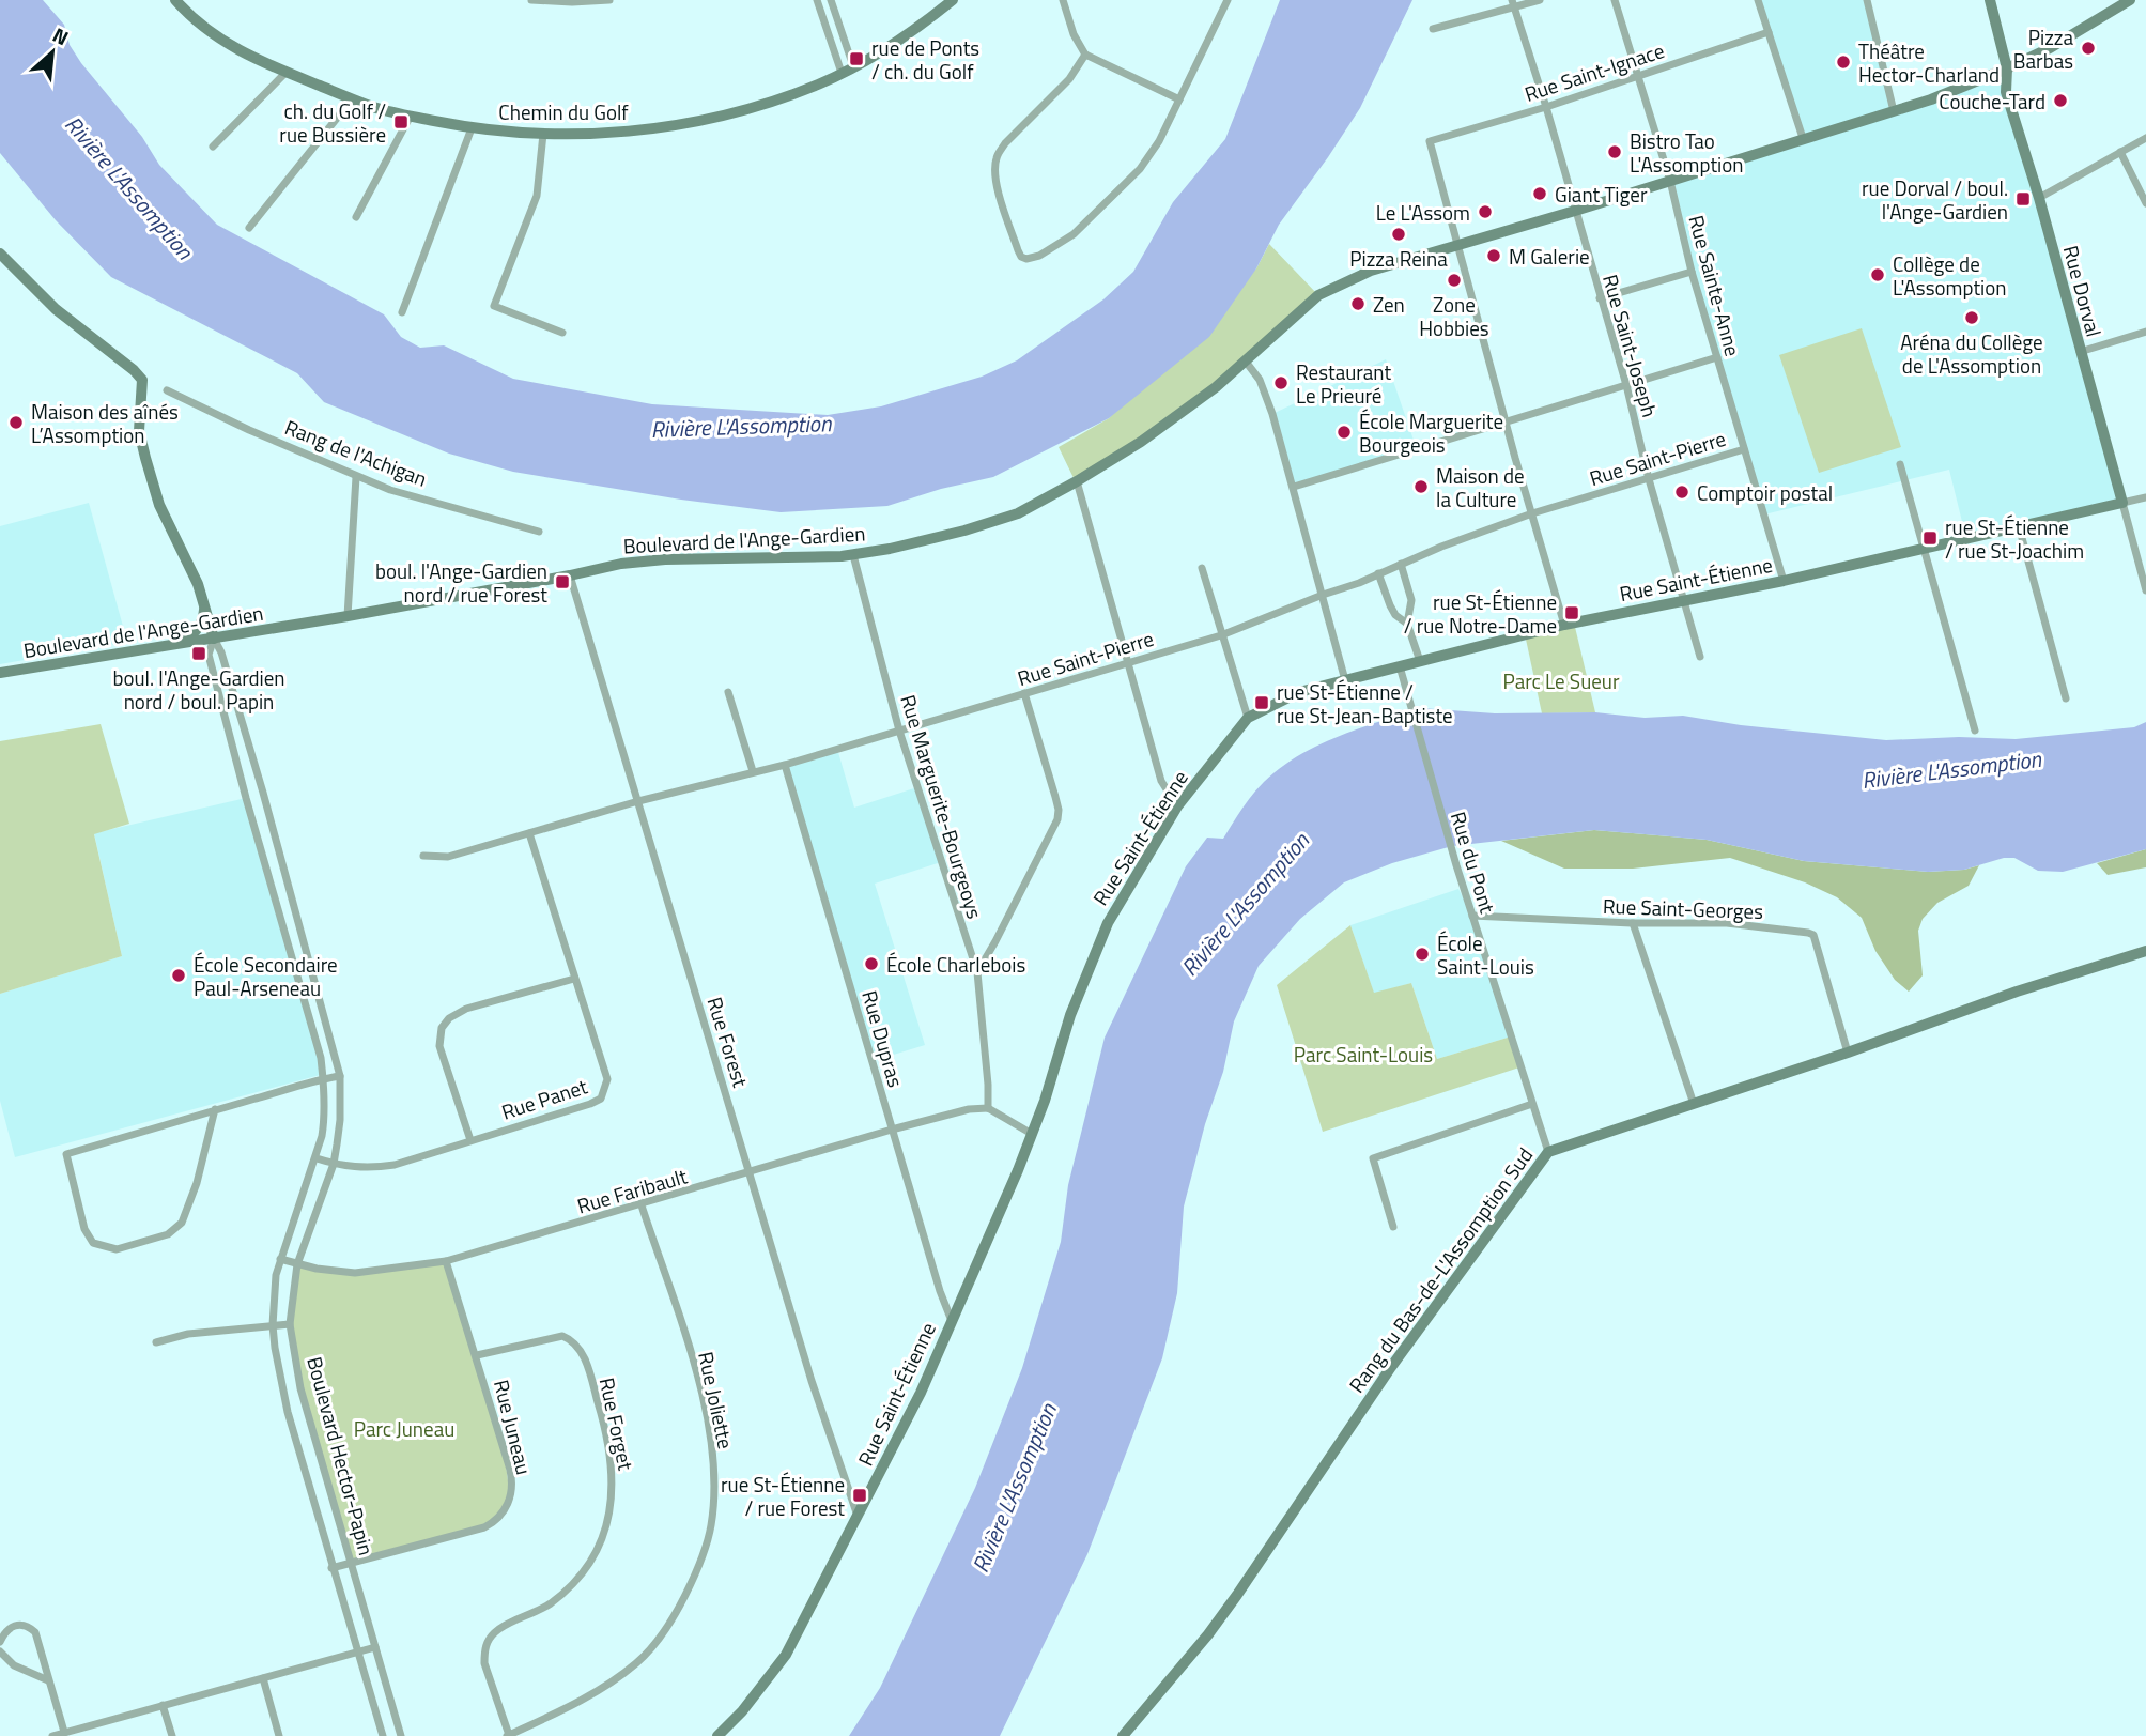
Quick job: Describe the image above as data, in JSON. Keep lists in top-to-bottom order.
{
  "streets": {
    "street": [
      "Rue Saint-Ignace",
      "Chemin du Golf",
      "Rue Sainte-Anne",
      "Rue Dorval",
      "Rue Saint-Joseph",
      "Rang de l'Achigan",
      "Rue Saint-Pierre",
      "Boulevard de l'Ange-Gardien",
      "Rue Saint-Étienne",
      "Rue Marguerite-Bourgeoys",
      "Rue du Pont",
      "Rue Saint-Georges",
      "Rue Dupras",
      "Rue Forest",
      "Rue Panet",
      "Rue Faribault",
      "Rang du Bas-de-L'Assomption Sud",
      "Rue Joliette",
      "Rue Forget",
      "Rue Juneau",
      "Boulevard Hector-Papin"
    ]
  },
  "crossings": [
    ["Rue Saint-Ignace", "Rue Sainte-Anne"],
    ["Rue Saint-Ignace", "Rue Saint-Joseph"],
    ["Rue Saint-Ignace", "Boulevard de l'Ange-Gardien"],
    ["Rue Sainte-Anne", "Rue Saint-Pierre"],
    ["Rue Sainte-Anne", "Boulevard de l'Ange-Gardien"],
    ["Rue Sainte-Anne", "Rue Saint-Étienne"],
    ["Rue Dorval", "Boulevard de l'Ange-Gardien"],
    ["Rue Dorval", "Rue Saint-Étienne"],
    ["Rue Saint-Joseph", "Rue Saint-Pierre"],
    ["Rue Saint-Joseph", "Boulevard de l'Ange-Gardien"],
    ["Rue Saint-Joseph", "Rue Saint-Étienne"],
    ["Rue Saint-Pierre", "Rue Marguerite-Bourgeoys"],
    ["Rue Saint-Pierre", "Rue Dupras"],
    ["Rue Saint-Pierre", "Rue Forest"],
    ["Rue Saint-Pierre", "Rue Panet"],
    ["Boulevard de l'Ange-Gardien", "Rue Marguerite-Bourgeoys"],
    ["Boulevard de l'Ange-Gardien", "Rue Forest"],
    ["Boulevard de l'Ange-Gardien", "Boulevard Hector-Papin"],
    ["Rue Saint-Étienne", "Rue du Pont"],
    ["Rue Saint-Étienne", "Rue Dupras"],
    ["Rue Saint-Étienne", "Rue Forest"],
    ["Rue Marguerite-Bourgeoys", "Rue Faribault"],
    ["Rue du Pont", "Rue Saint-Georges"],
    ["Rue du Pont", "Rang du Bas-de-L'Assomption Sud"],
    ["Rue Saint-Georges", "Rang du Bas-de-L'Assomption Sud"],
    ["Rue Dupras", "Rue Faribault"],
    ["Rue Forest", "Rue Faribault"],
    ["Rue Panet", "Boulevard Hector-Papin"],
    ["Rue Faribault", "Rue Joliette"],
    ["Rue Faribault", "Rue Juneau"],
    ["Rue Faribault", "Boulevard Hector-Papin"],
    ["Rue Joliette", "Rue Forget"],
    ["Rue Forget", "Rue Juneau"],
    ["Rue Juneau", "Boulevard Hector-Papin"]
  ],
  "water": ["Rivière L'Assomption"],
  "parks": ["Parc Le Sueur", "Parc Saint-Louis", "Parc Juneau"],
  "places": {
    "other": [
      "Pizza Barbas",
      "Théâtre Hector-Charland",
      "Couche-Tard",
      "Bistro Tao L'Assomption",
      "Giant Tiger",
      "Le L'Assom",
      "Pizza Reina",
      "M Galerie",
      "Collège de L'Assomption",
      "Zone Hobbies",
      "Zen",
      "Aréna du Collège de L'Assomption",
      "Restaurant Le Prieuré",
      "Maison des aînés L’Assomption",
      "École Marguerite Bourgeois",
      "Maison de la Culture",
      "Comptoir postal",
      "École Saint-Louis",
      "École Charlebois",
      "École Secondaire Paul-Arseneau"
    ],
    "transit": [
      "rue de Ponts / ch. du Golf",
      "ch. du Golf / rue Bussière",
      "rue Dorval / boul. l'Ange-Gardien",
      "rue St-Étienne / rue St-Joachim",
      "boul. l'Ange-Gardien nord / rue Forest",
      "rue St-Étienne / rue Notre-Dame",
      "boul. l'Ange-Gardien nord / boul. Papin",
      "rue St-Étienne / rue St-Jean-Baptiste",
      "rue St-Étienne / rue Forest"
    ]
  },
  "north": "top right"
}
